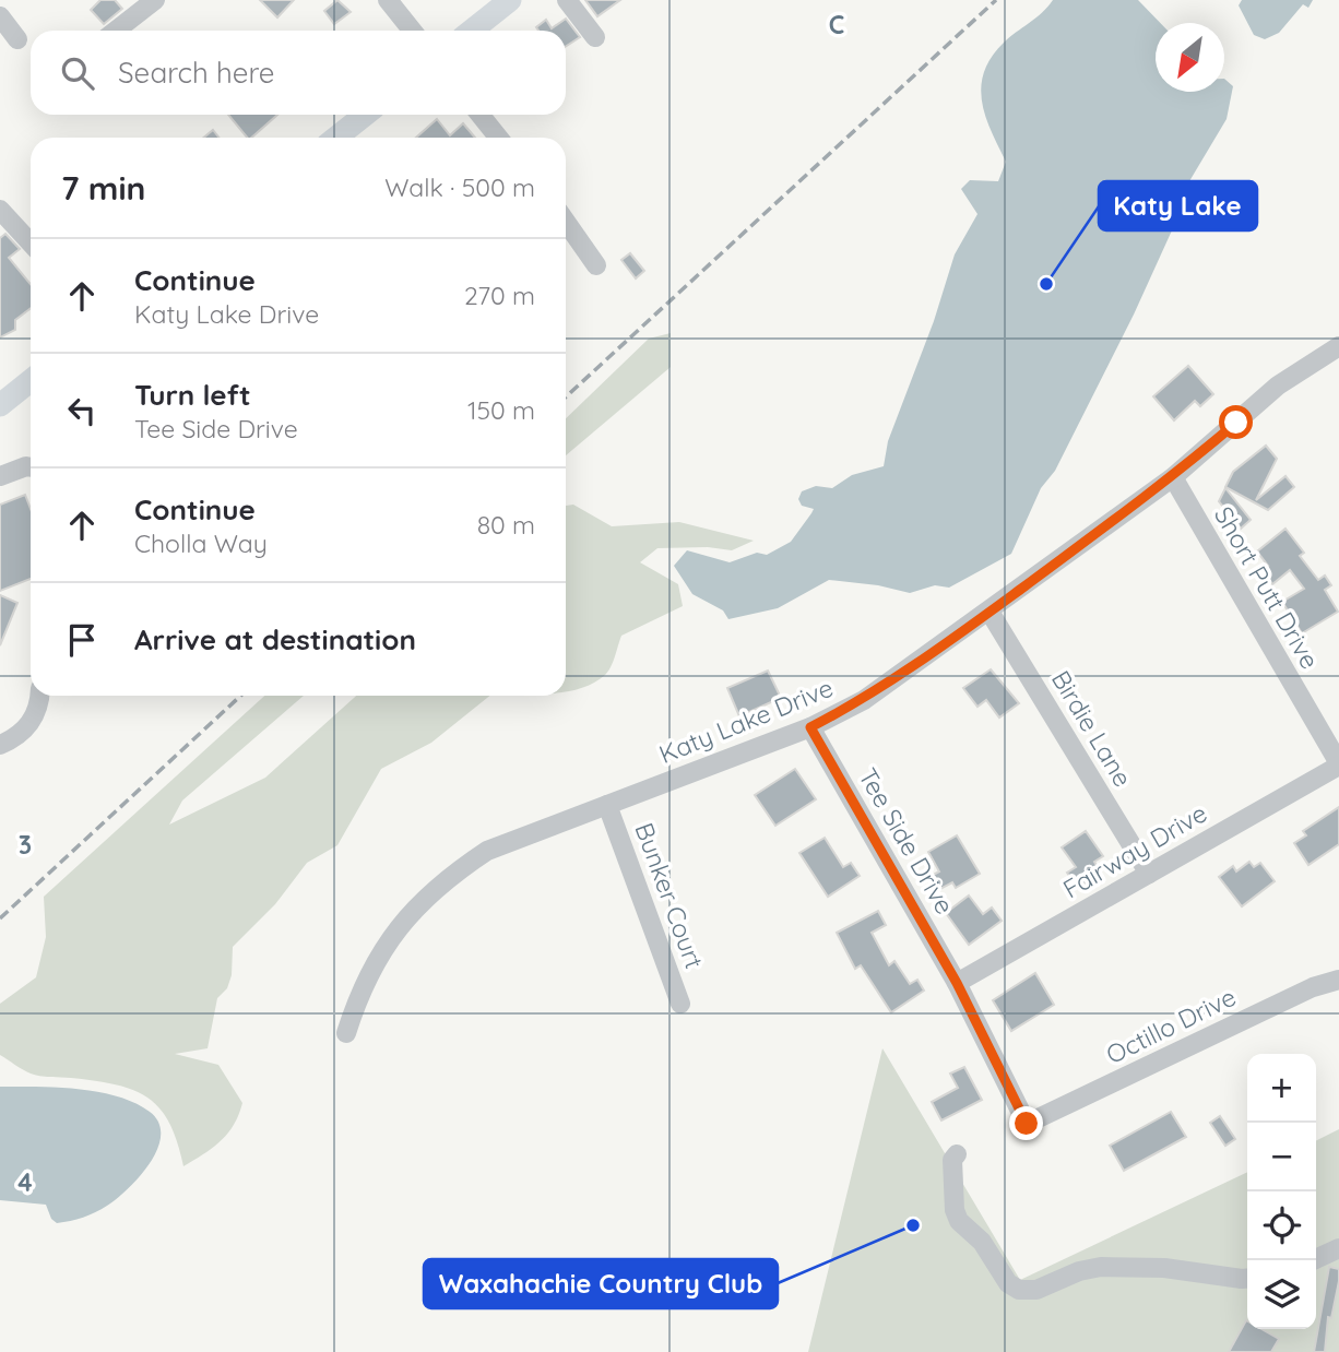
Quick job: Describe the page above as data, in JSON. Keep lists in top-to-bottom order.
{
  "streets": {
    "street": [
      "Short Putt Drive",
      "Katy Lake Drive",
      "Birdie Lane",
      "Tee Side Drive",
      "Fairway Drive",
      "Bunker Court",
      "Octillo Drive"
    ]
  },
  "crossings": [
    ["Short Putt Drive", "Katy Lake Drive"],
    ["Short Putt Drive", "Fairway Drive"],
    ["Katy Lake Drive", "Birdie Lane"],
    ["Katy Lake Drive", "Tee Side Drive"],
    ["Katy Lake Drive", "Bunker Court"],
    ["Birdie Lane", "Fairway Drive"],
    ["Tee Side Drive", "Fairway Drive"],
    ["Tee Side Drive", "Octillo Drive"]
  ],
  "places": ["Katy Lake", "Waxahachie Country Club"],
  "north": "bottom left",
  "page": {
    "search": "Search here",
    "heading": ["7 min", "Walk · 500 m"],
    "list": [
      ["Continue", "Katy Lake Drive", "270 m"],
      ["Turn left", "Tee Side Drive", "150 m"],
      ["Continue", "Cholla Way", "80 m"],
      "Arrive at destination"
    ],
    "map_buttons": ["+", "−"]
  },
  "grid": {
    "columns": ["C"],
    "rows": ["3", "4"]
  }
}
